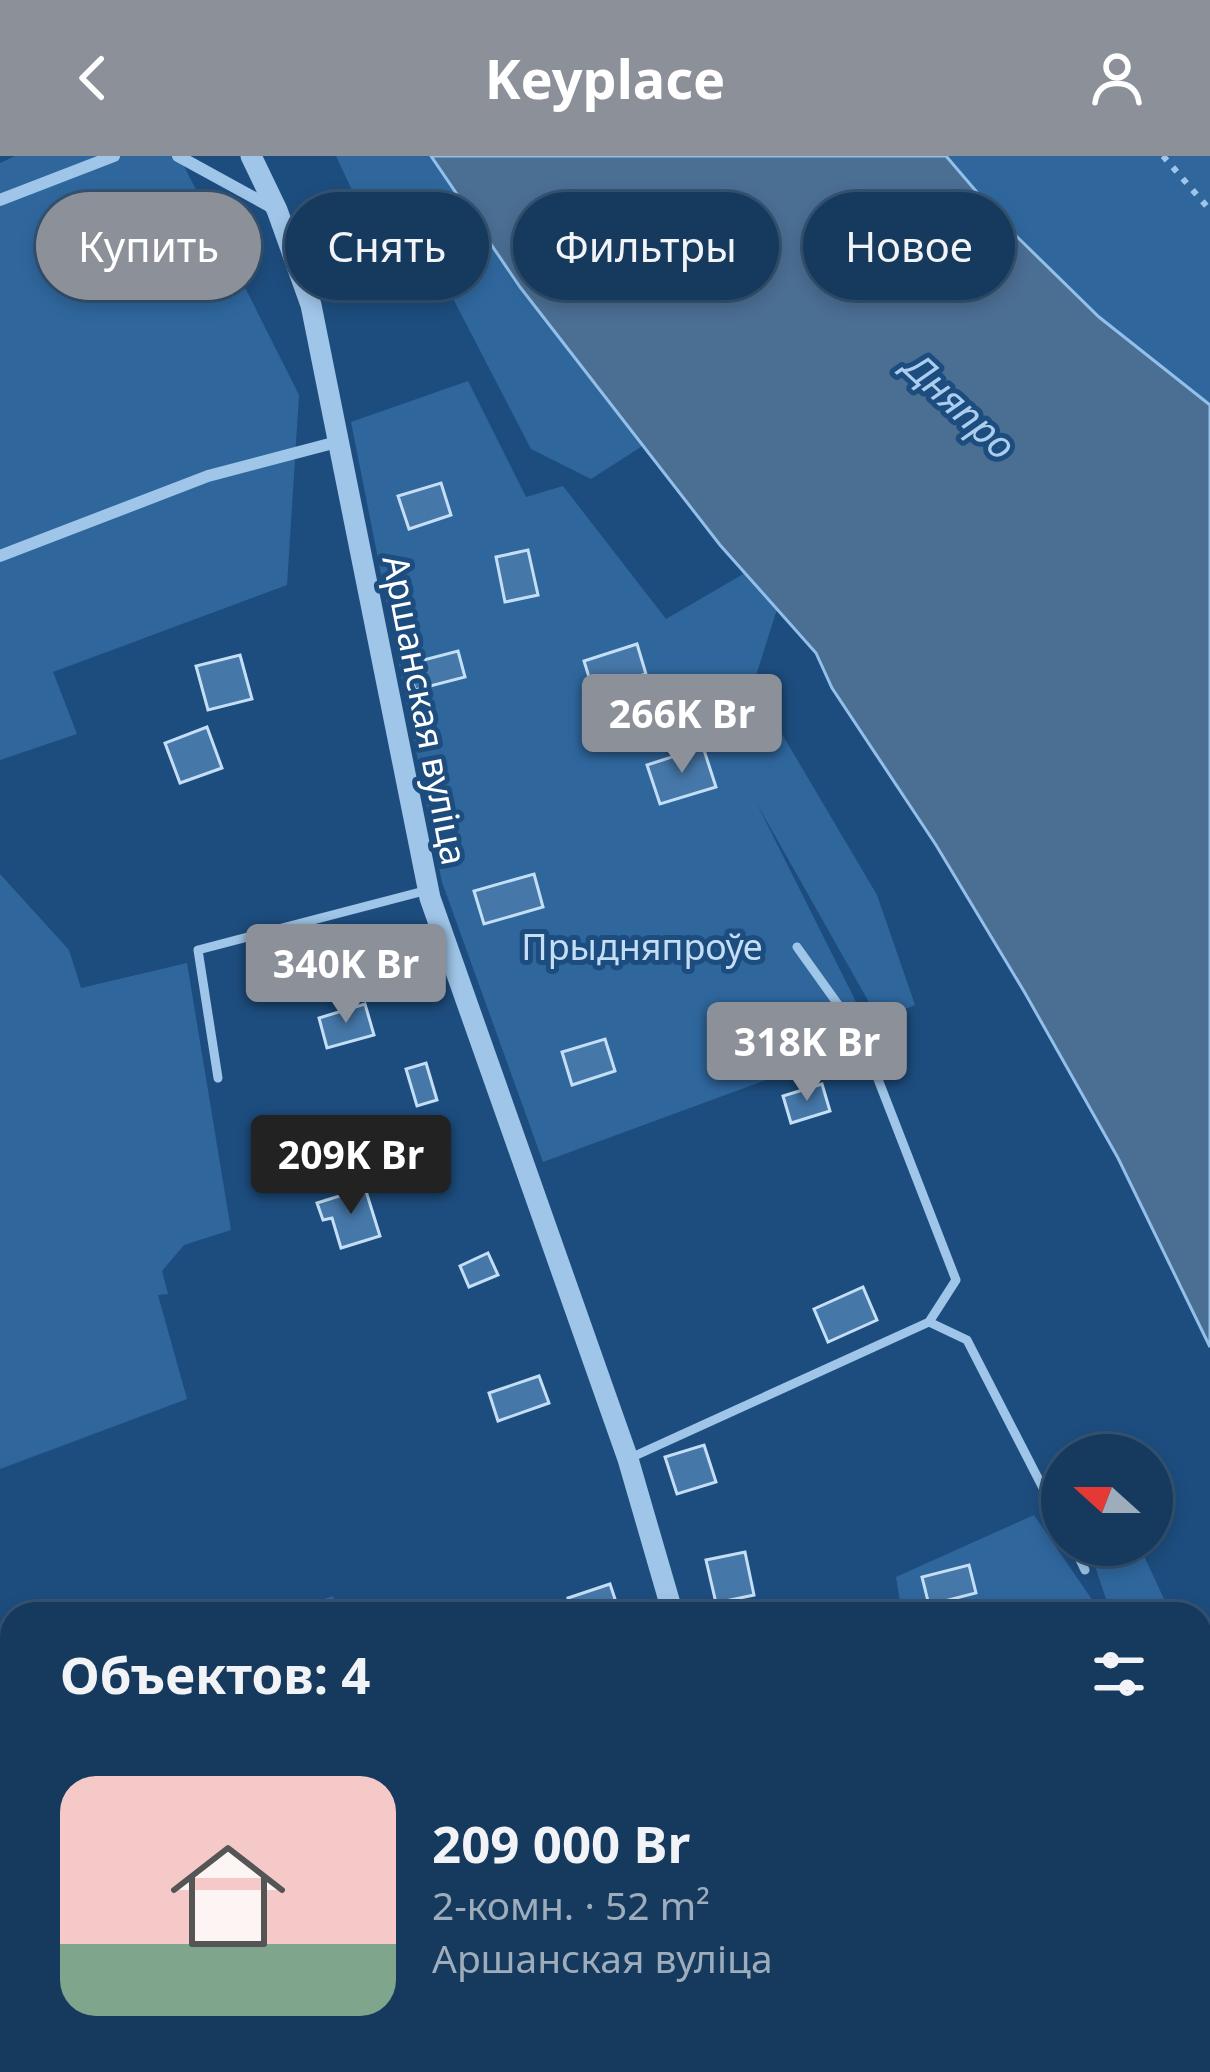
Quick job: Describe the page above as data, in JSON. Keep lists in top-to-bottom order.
{
  "streets": {
    "street": ["Аршанская вуліца"]
  },
  "water": ["Дняпро"],
  "parks": ["Прыдняпроўе"],
  "north": "left",
  "page": {
    "header": "Keyplace",
    "chip": [
      "Купить",
      "Снять",
      "Фильтры",
      "Новое"
    ],
    "price": [
      "266K Br",
      "340K Br",
      "318K Br",
      "209K Br"
    ],
    "heading": "Объектов: 4",
    "list": [
      {
        "name": "209 000 Br",
        "note": "2-комн. · 52 m² · Аршанская вуліца"
      }
    ]
  }
}
